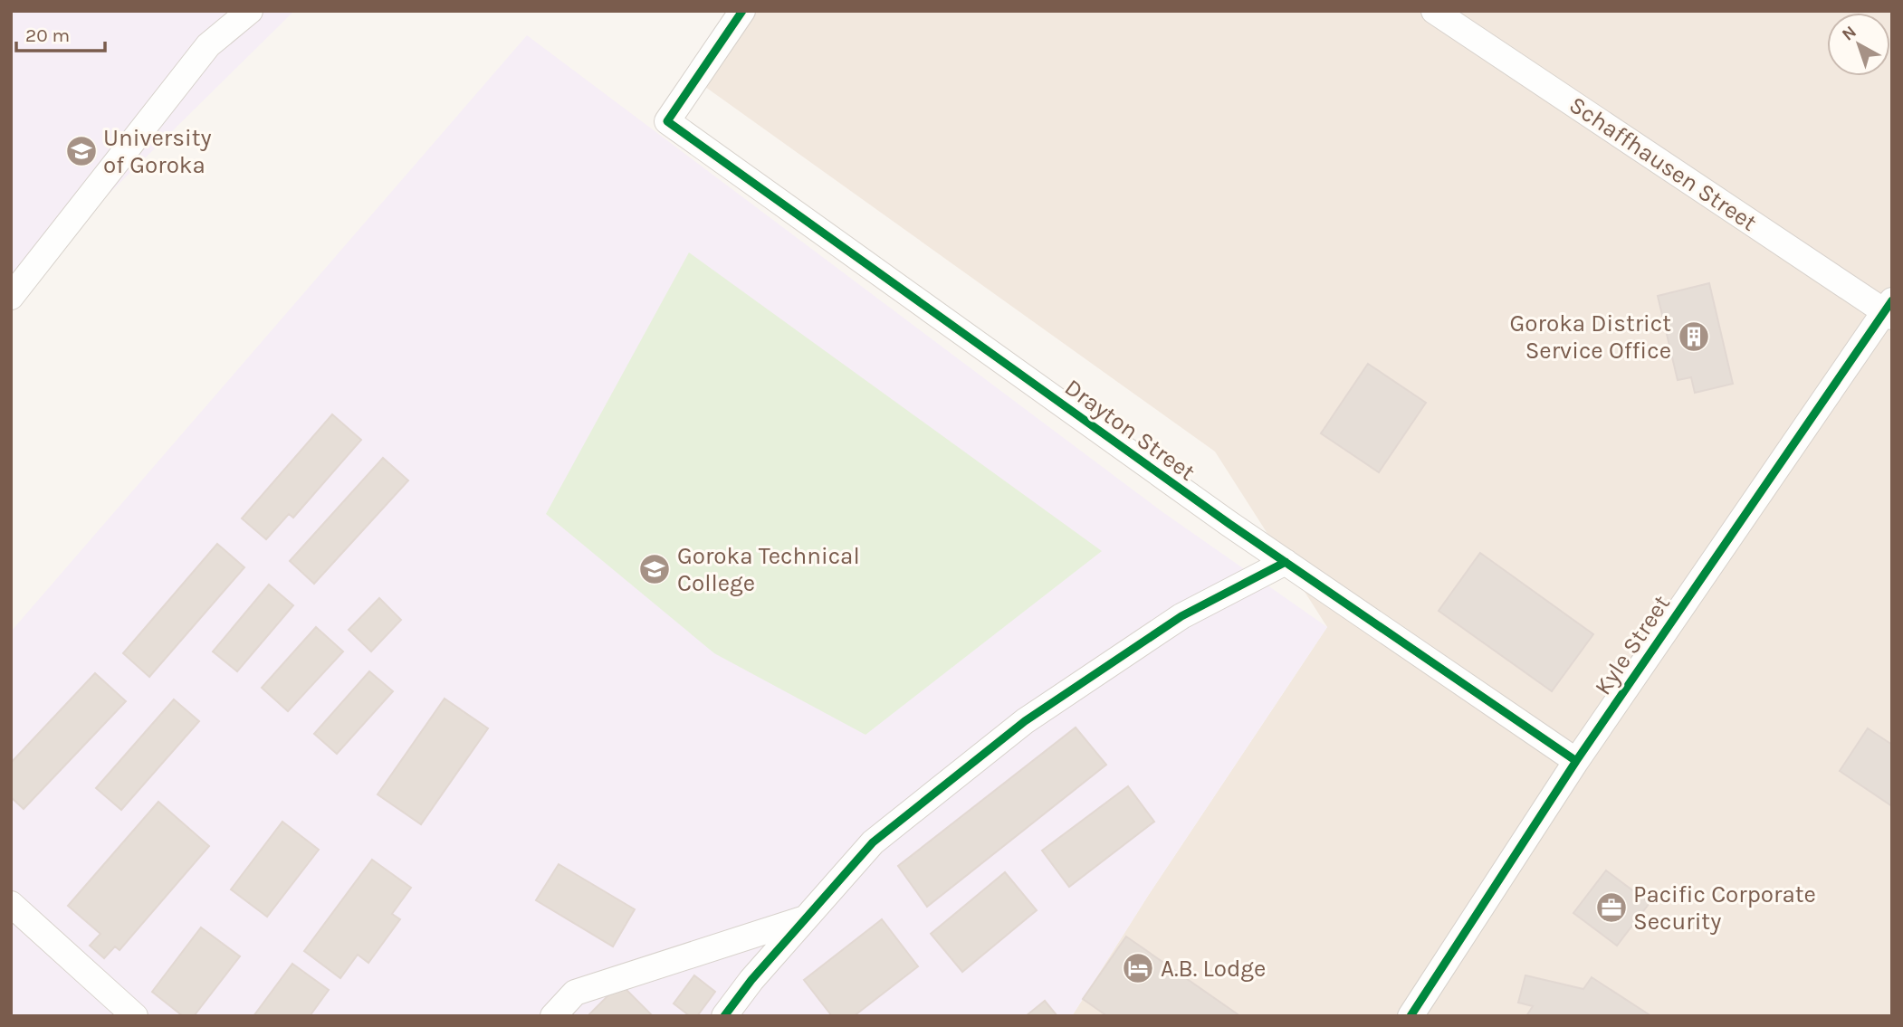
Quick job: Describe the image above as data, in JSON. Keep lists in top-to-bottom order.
{
  "streets": {
    "street": ["Schaffhausen Street", "Drayton Street", "Kyle Street"]
  },
  "crossings": [
    ["Schaffhausen Street", "Kyle Street"],
    ["Drayton Street", "Kyle Street"]
  ],
  "places": {
    "school or university": ["University of Goroka", "Goroka Technical College"],
    "building": ["Goroka District Service Office"],
    "office": ["Pacific Corporate Security"],
    "hotel": ["A.B. Lodge"]
  },
  "scale_bar": "20 m",
  "north": "top left"
}
